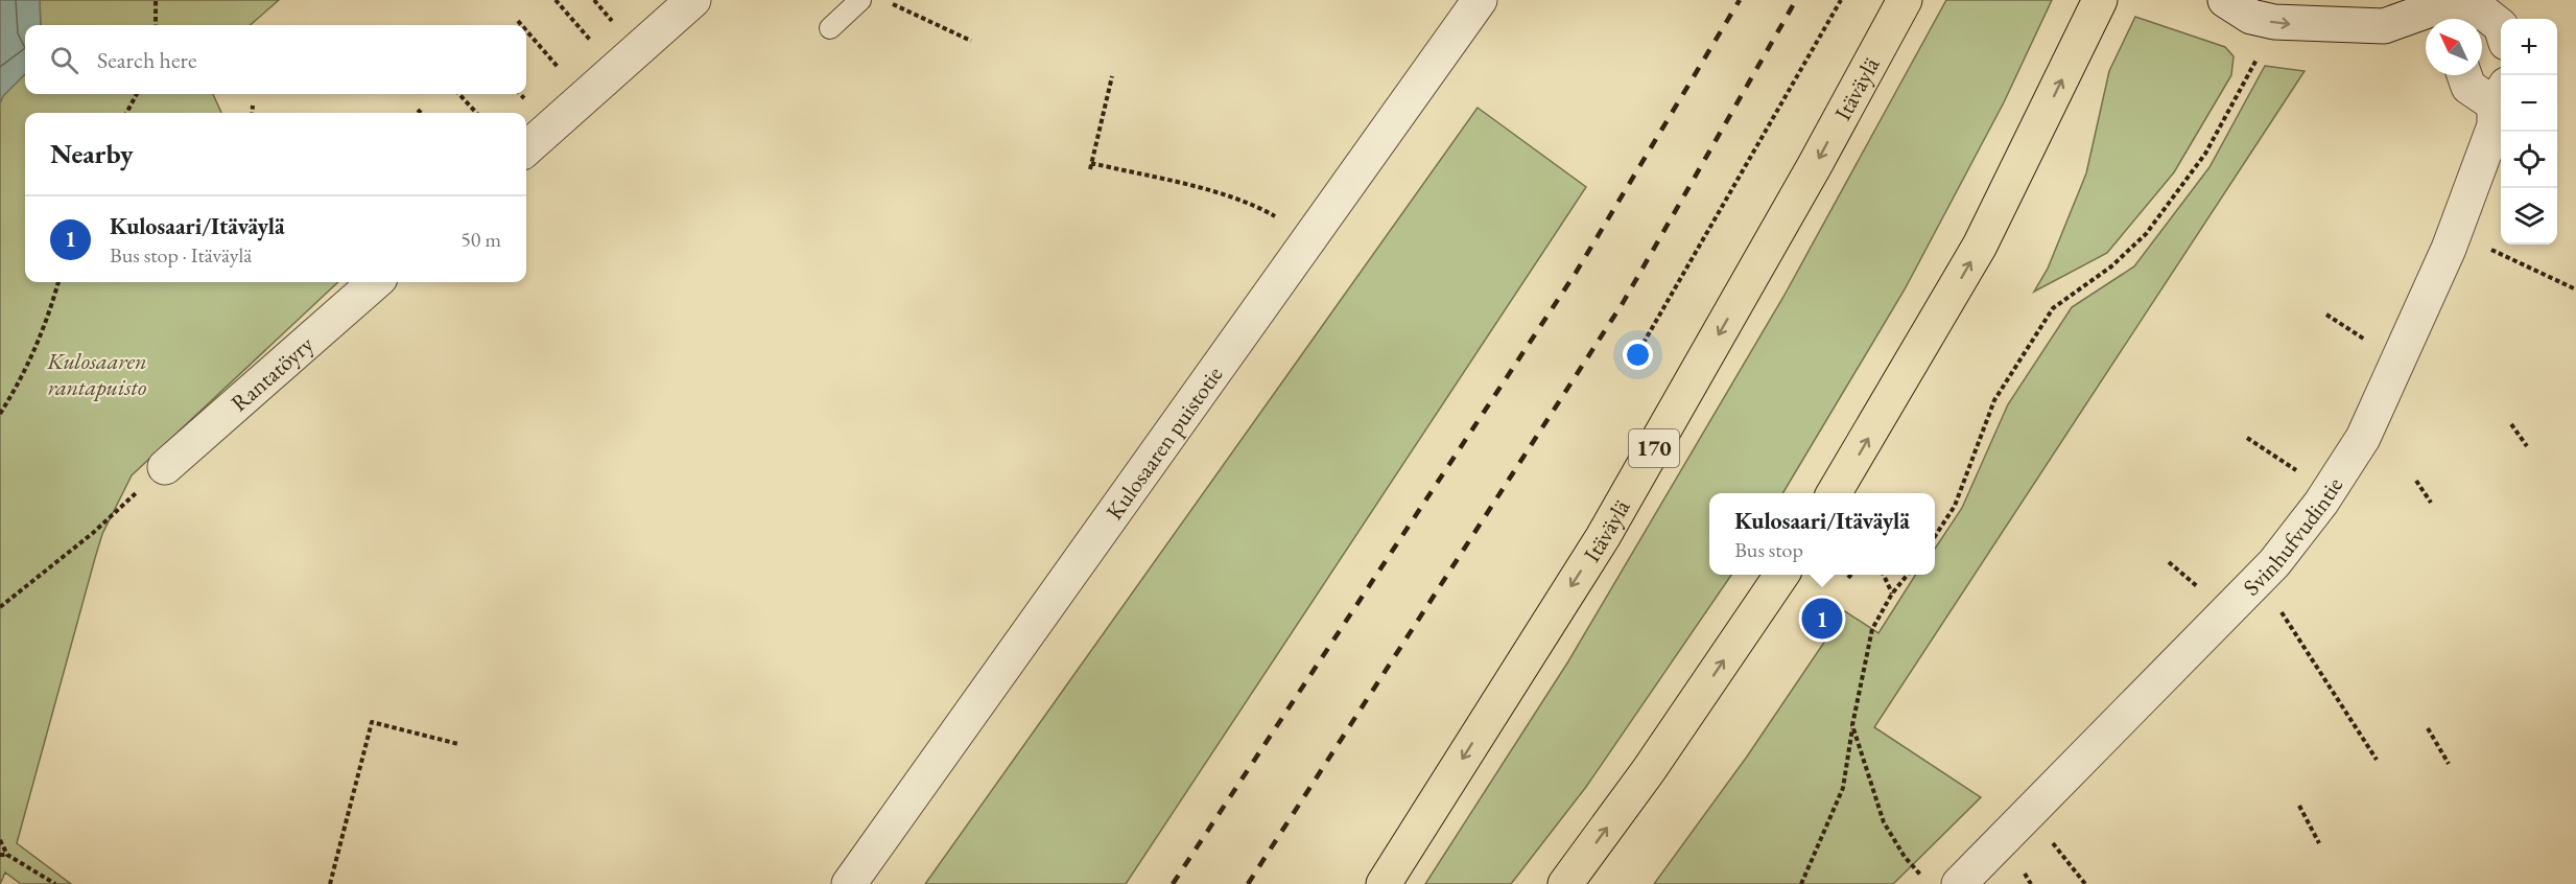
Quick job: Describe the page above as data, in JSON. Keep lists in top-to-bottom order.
{
  "streets": {
    "highway": ["Itäväylä", "170"],
    "street": ["Rantatöyry", "Kulosaaren puistotie", "Svinhufvudintie"]
  },
  "parks": ["Kulosaaren rantapuisto"],
  "north": "top left",
  "page": {
    "map_buttons": ["+", "−"],
    "search": "Search here",
    "heading": "Nearby",
    "list": [
      {
        "mark": "1",
        "name": "Kulosaari/Itäväylä",
        "note": "Bus stop · Itäväylä",
        "value": "50 m"
      }
    ],
    "popup": ["Kulosaari/Itäväylä", "Bus stop"],
    "pins": "1"
  }
}
